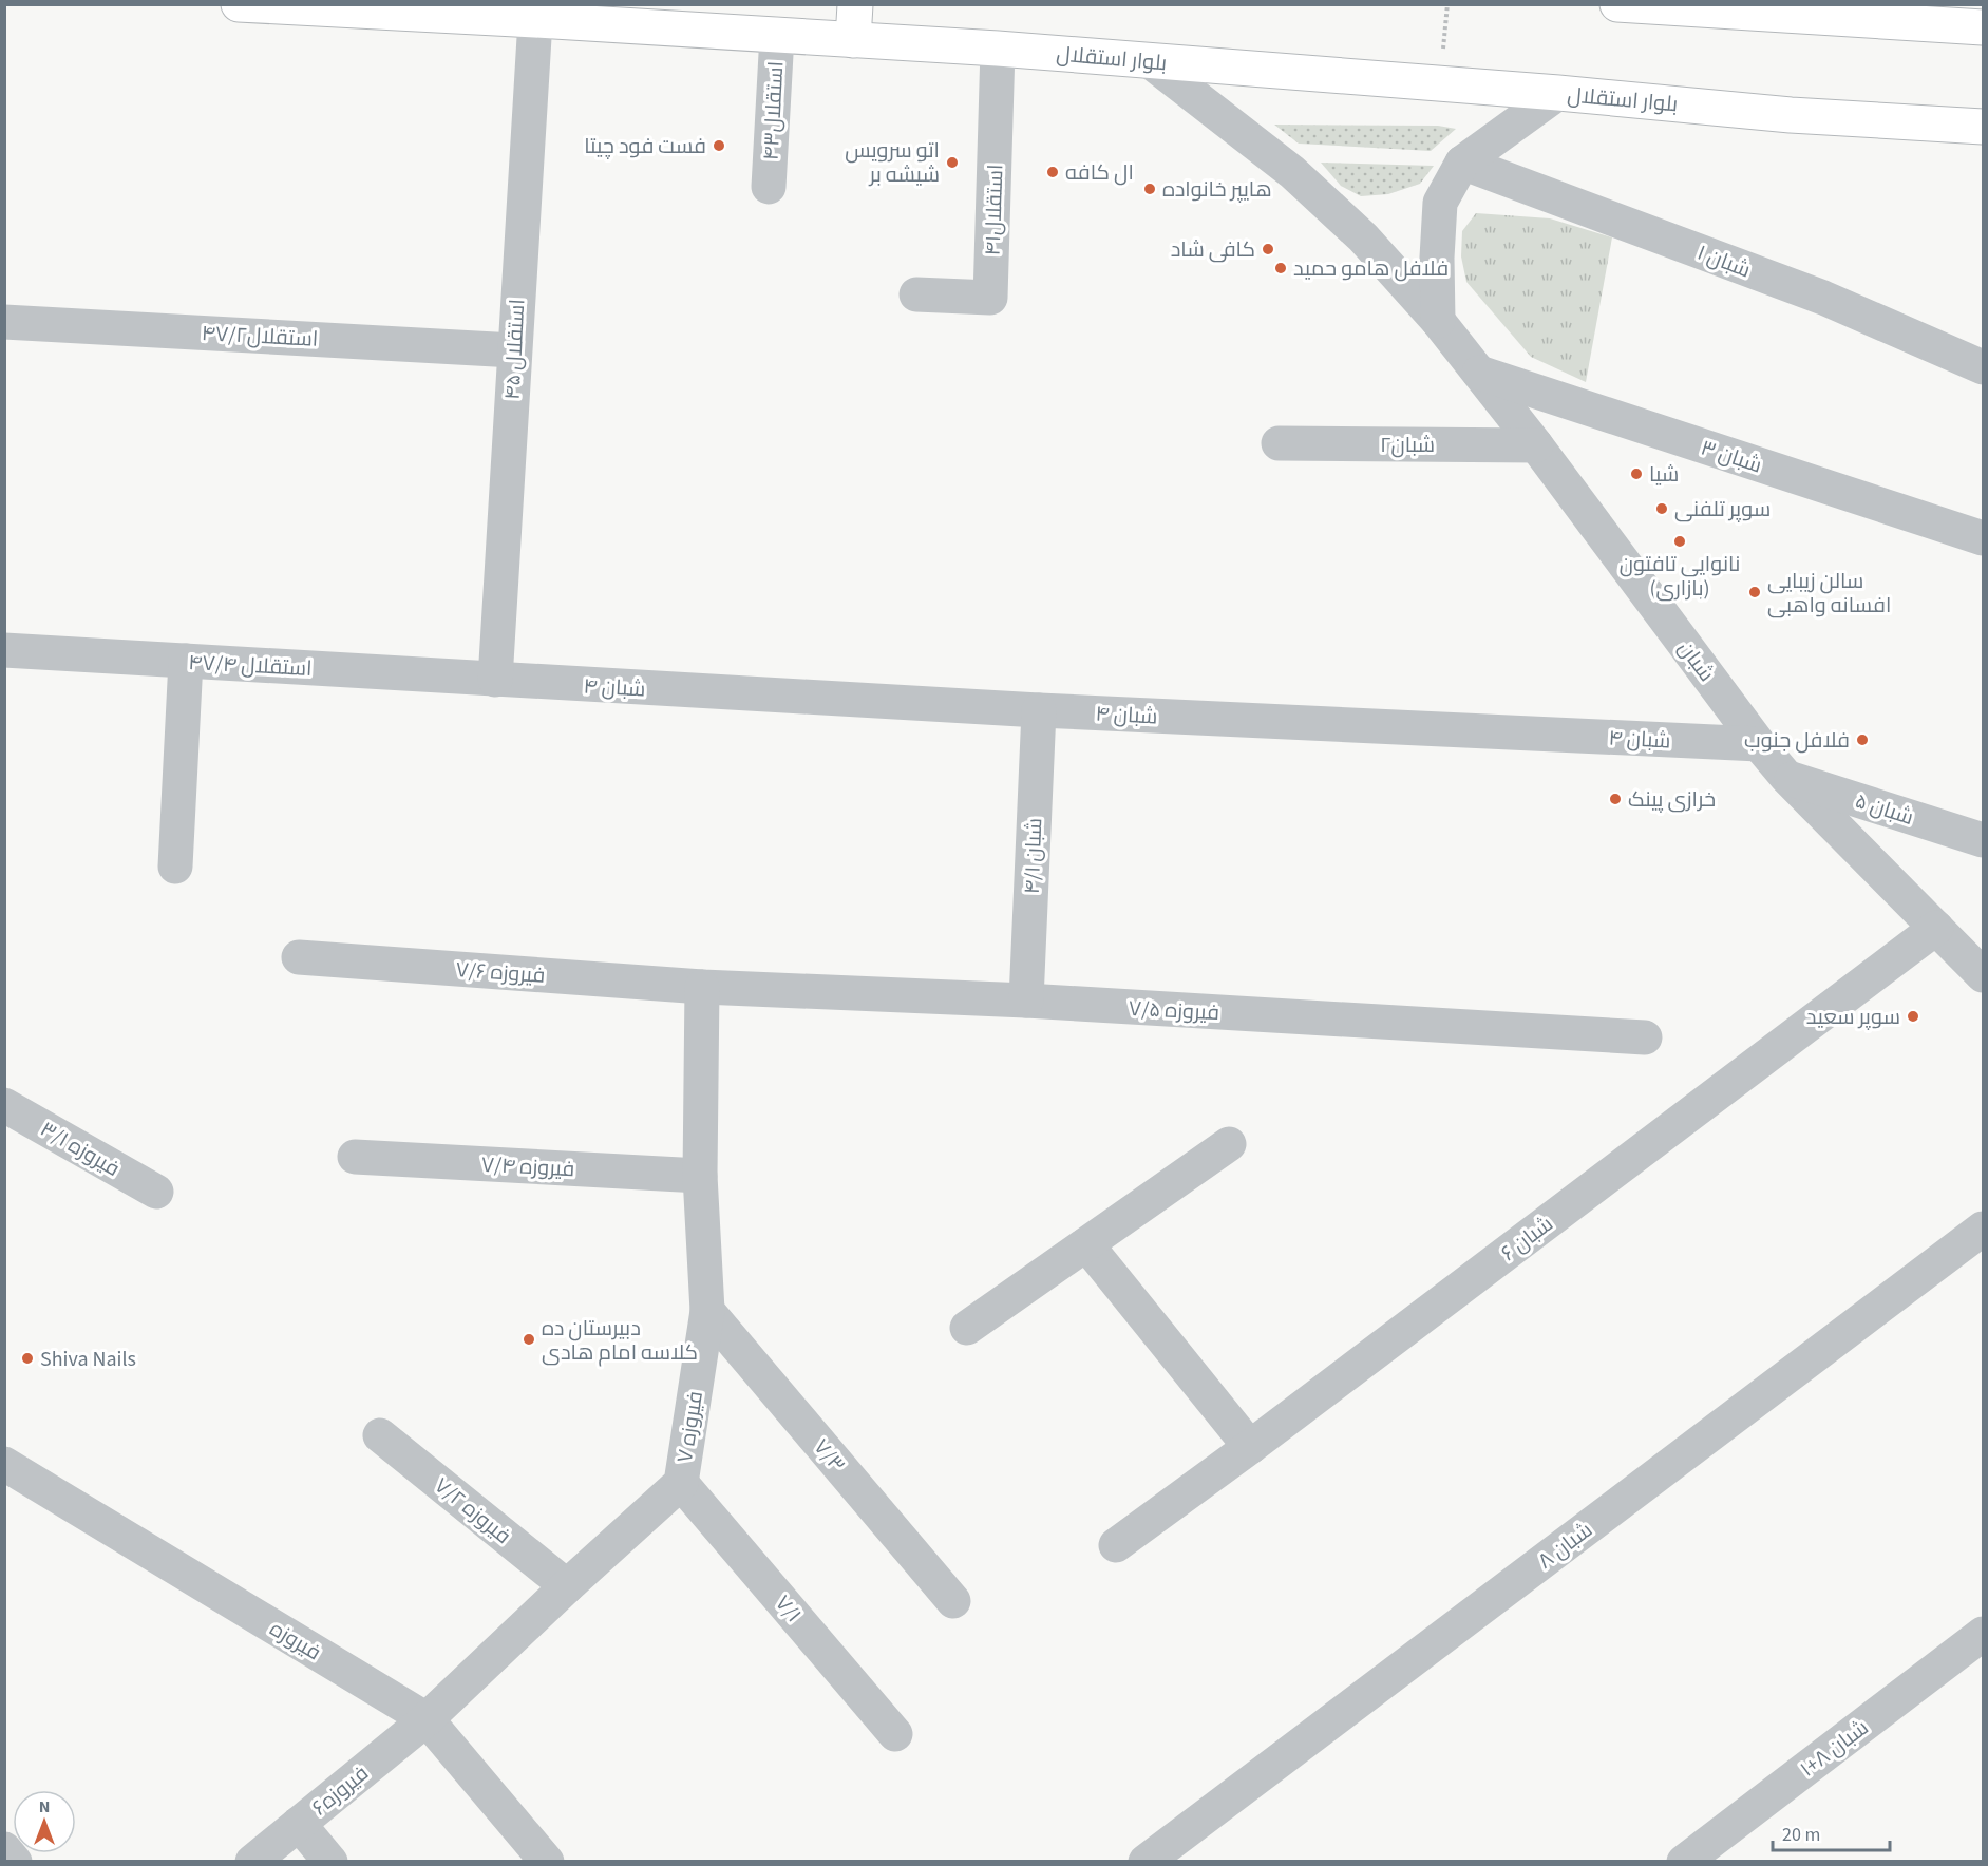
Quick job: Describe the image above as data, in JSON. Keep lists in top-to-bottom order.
{
  "streets": {
    "main road": ["بلوار استقلال"],
    "street": [
      "استقلال۴۳",
      "استقلال۴۱",
      "۱ شبان",
      "استقلال۴۷/۲",
      "۴۵ استقلال",
      "شبان۲",
      "۳ شبان",
      "شبان",
      "۴۷/۴ استقلال",
      "۴ شبان",
      "۵ شبان",
      "۴/۱ شبان",
      "۷/۶ فیروزه",
      "۷/۵ فیروزه",
      "۳/۱ فیروزه",
      "۷/۴ فیروزه",
      "۶ شبان",
      "۷ فیروزه",
      "۷/۳",
      "۷/۲ فیروزه",
      "۸ شبان",
      "۷/۱",
      "فیروزه",
      "۱+۸ شبان",
      "فیروزه۶"
    ]
  },
  "crossings": [
    ["بلوار استقلال", "استقلال۴۳"],
    ["بلوار استقلال", "استقلال۴۱"],
    ["بلوار استقلال", "۴۵ استقلال"],
    ["بلوار استقلال", "شبان"],
    ["استقلال۴۷/۲", "۴۵ استقلال"],
    ["۴۵ استقلال", "۴۷/۴ استقلال"],
    ["۴۵ استقلال", "۴ شبان"],
    ["شبان۲", "شبان"],
    ["۳ شبان", "شبان"],
    ["شبان", "۴ شبان"],
    ["شبان", "۵ شبان"],
    ["شبان", "۶ شبان"],
    ["۴۷/۴ استقلال", "۴ شبان"],
    ["۴ شبان", "۴/۱ شبان"],
    ["۴/۱ شبان", "۷/۵ فیروزه"],
    ["۷/۶ فیروزه", "۷/۵ فیروزه"],
    ["۷/۶ فیروزه", "۷ فیروزه"],
    ["۷/۵ فیروزه", "۷ فیروزه"],
    ["۷/۴ فیروزه", "۷ فیروزه"],
    ["۷ فیروزه", "۷/۳"],
    ["۷ فیروزه", "۷/۲ فیروزه"],
    ["۷ فیروزه", "۷/۱"],
    ["۷ فیروزه", "فیروزه"],
    ["۷ فیروزه", "فیروزه۶"],
    ["فیروزه", "فیروزه۶"]
  ],
  "places": [
    "فست فود چیتا",
    "اتو سرویس شیشه بر",
    "ال کافه",
    "هایپر خانواده",
    "کافی شاد",
    "فلافل هامو حمید",
    "شیا",
    "سوپر تلفنی",
    "نانوایی تافتون (بازاری)",
    "سالن زیبایی افسانه واهبی",
    "فلافل جنوب",
    "خرازی پینک",
    "سوپر سعید",
    "دبیرستان ده کلاسه امام هادی",
    "Shiva Nails"
  ],
  "scale_bar": "20 m",
  "north": "top"
}
